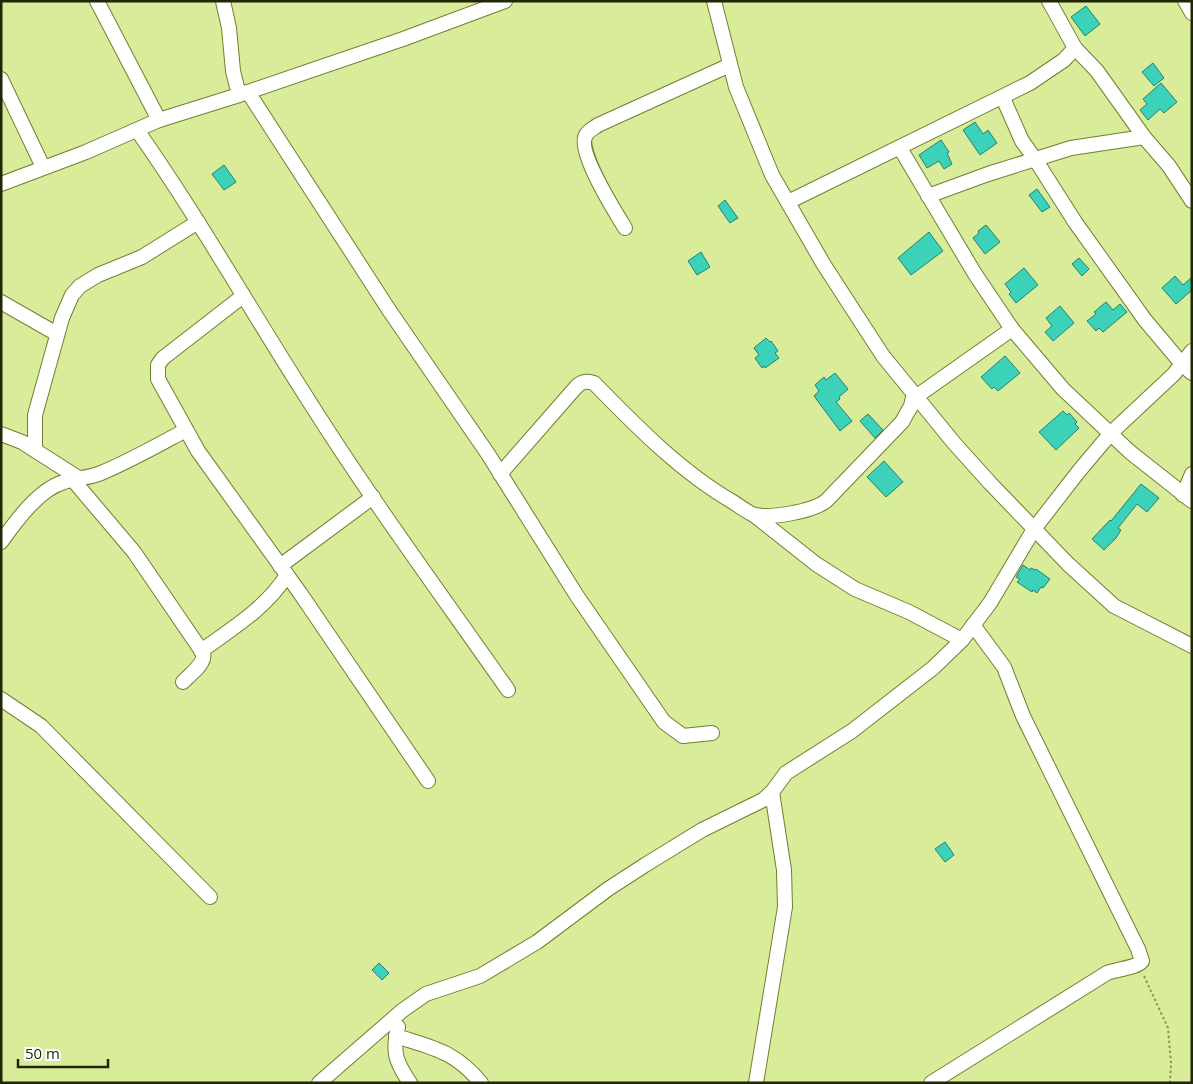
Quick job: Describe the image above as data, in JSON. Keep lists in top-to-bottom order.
{
  "scale_bar": "50 m"
}
